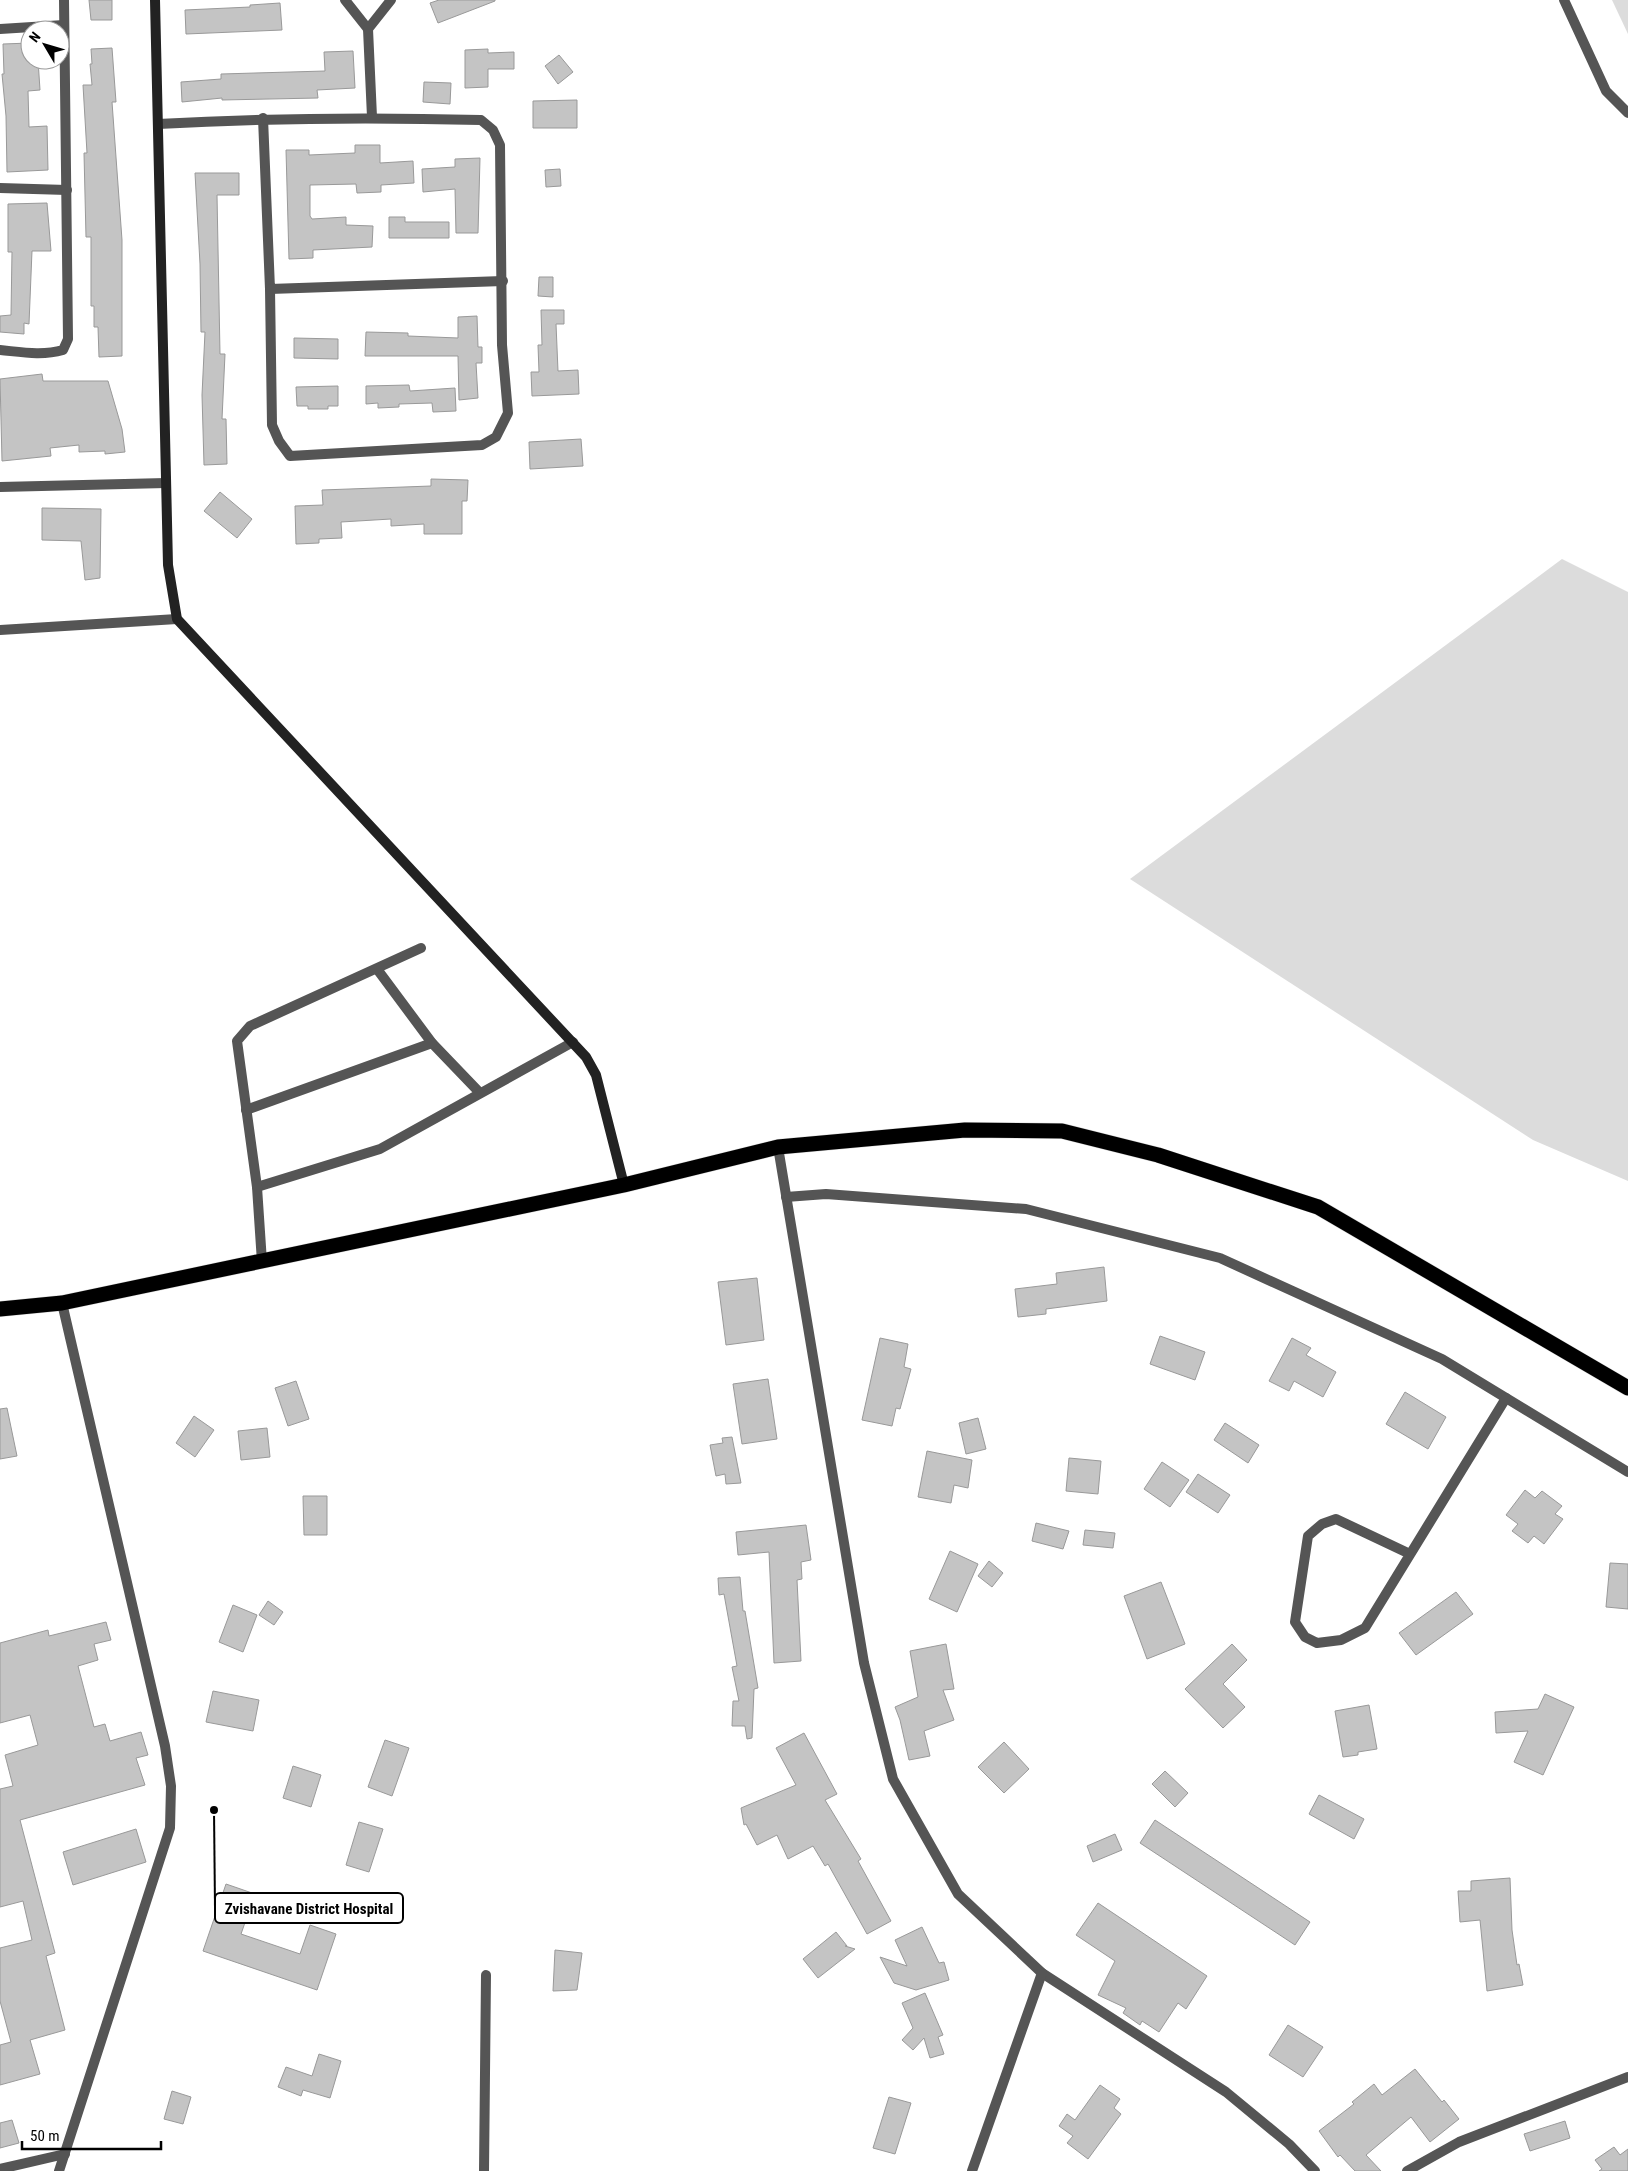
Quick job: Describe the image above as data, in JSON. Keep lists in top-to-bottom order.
{
  "places": ["Zvishavane District Hospital"],
  "scale_bar": "50 m",
  "north": "top left"
}
